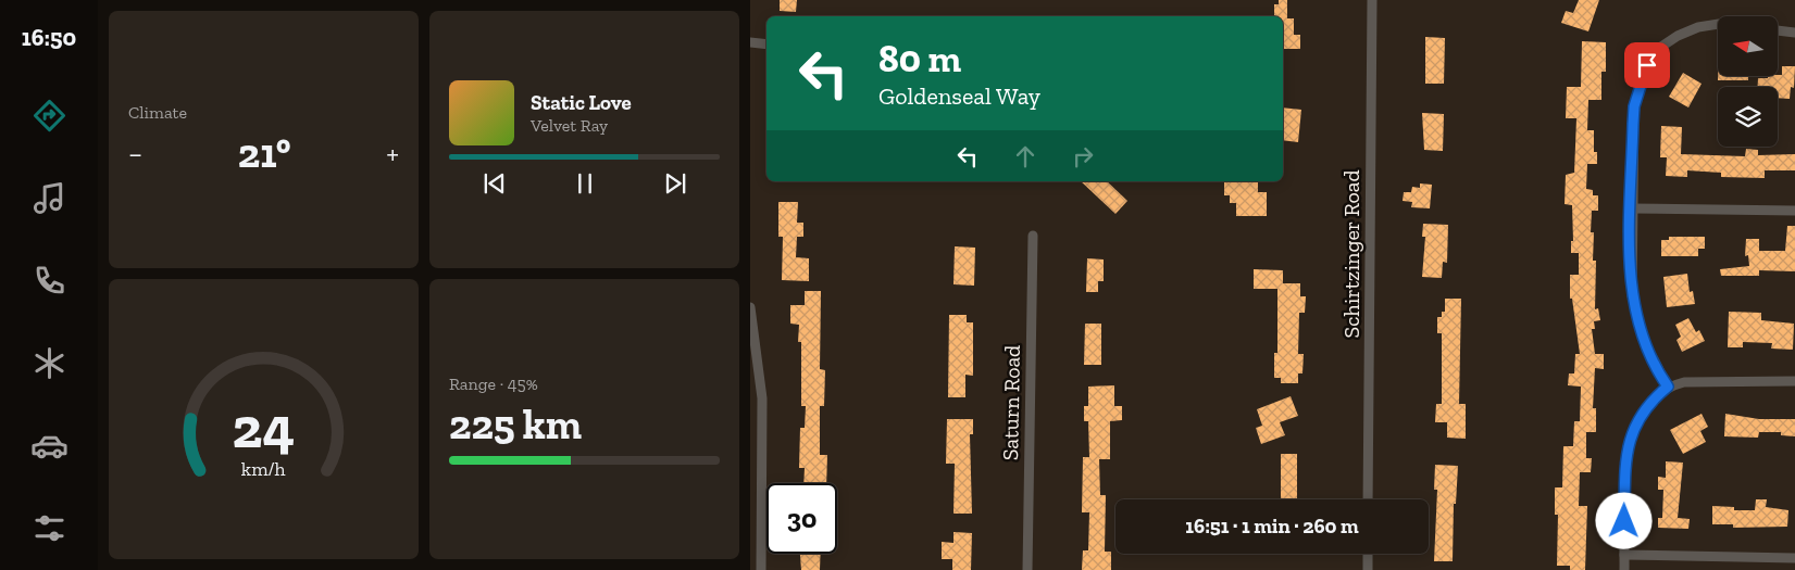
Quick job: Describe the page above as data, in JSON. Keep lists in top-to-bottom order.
{
  "streets": {
    "street": ["Schirtzinger Road", "Saturn Road"]
  },
  "north": "left",
  "page": {
    "tabs": "16:50",
    "tile": [
      "Climate",
      ["Range · 45%", "225 km"]
    ],
    "turn": ["80 m", "Goldenseal Way"],
    "song": ["Static Love", "Velvet Ray"],
    "heat": ["−", "21°", "+"],
    "limit": "30",
    "trip": "16:51 · 1 min · 260 m",
    "gauge": ["24", "km/h"]
  }
}
